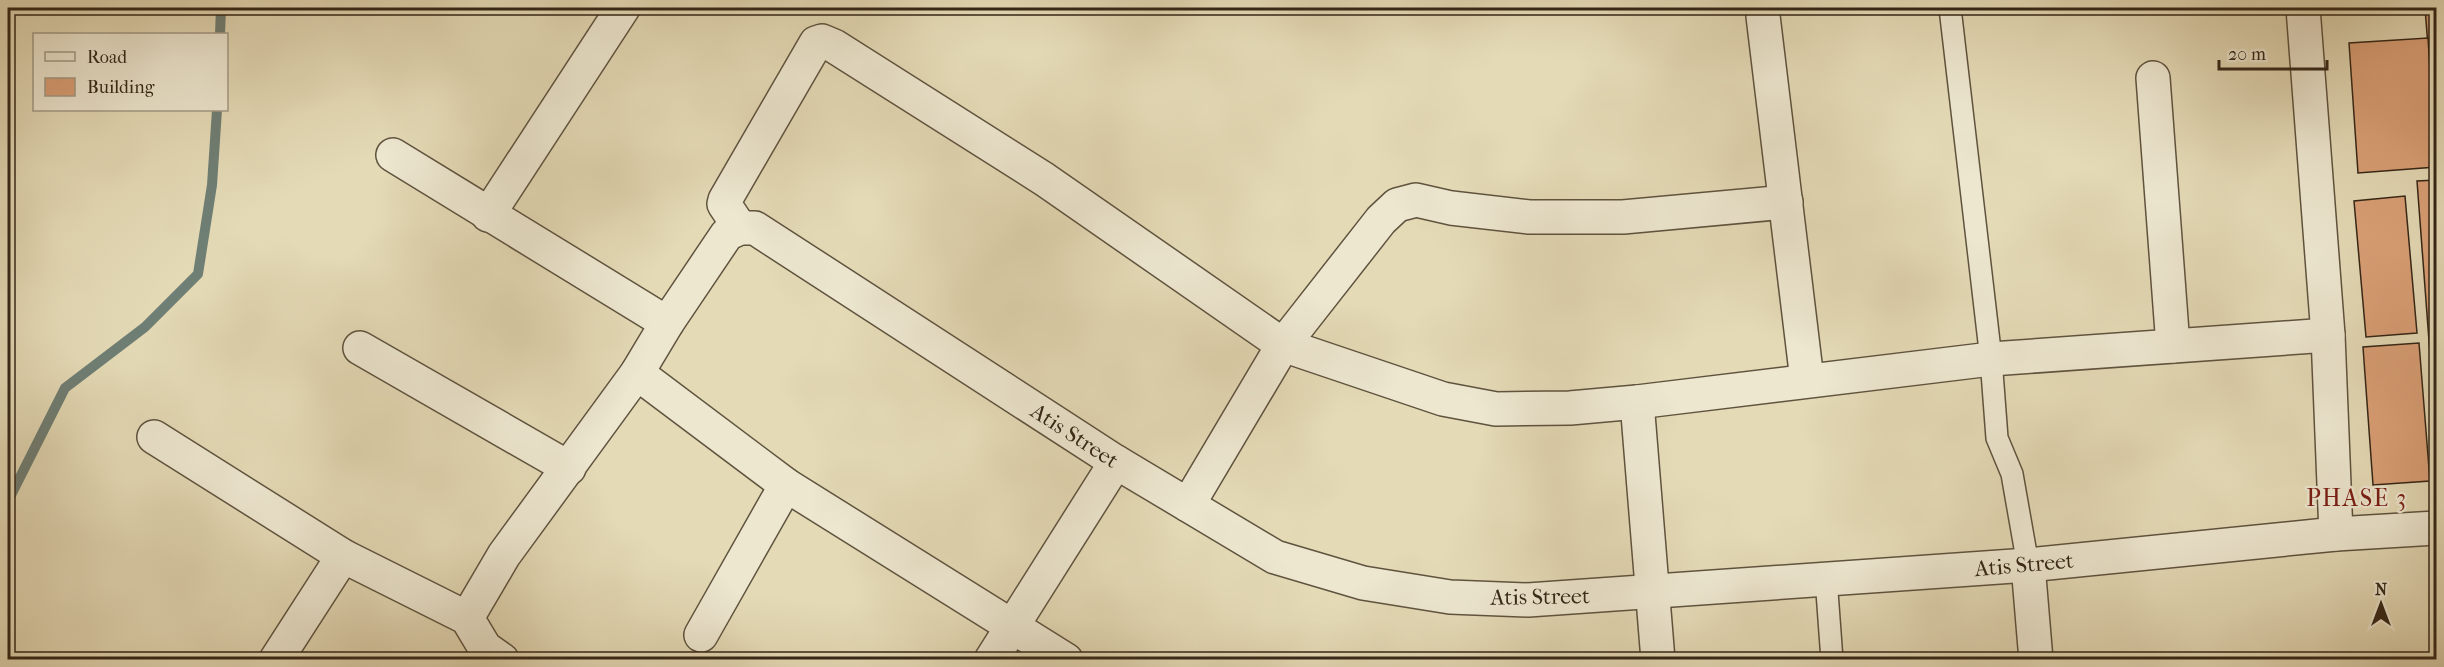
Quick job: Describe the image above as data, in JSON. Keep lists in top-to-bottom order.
{
  "streets": {
    "street": ["Atis Street"]
  },
  "districts": ["PHASE 3"],
  "legend": ["Road", "Building"],
  "scale_bar": "20 m",
  "north": "top"
}
